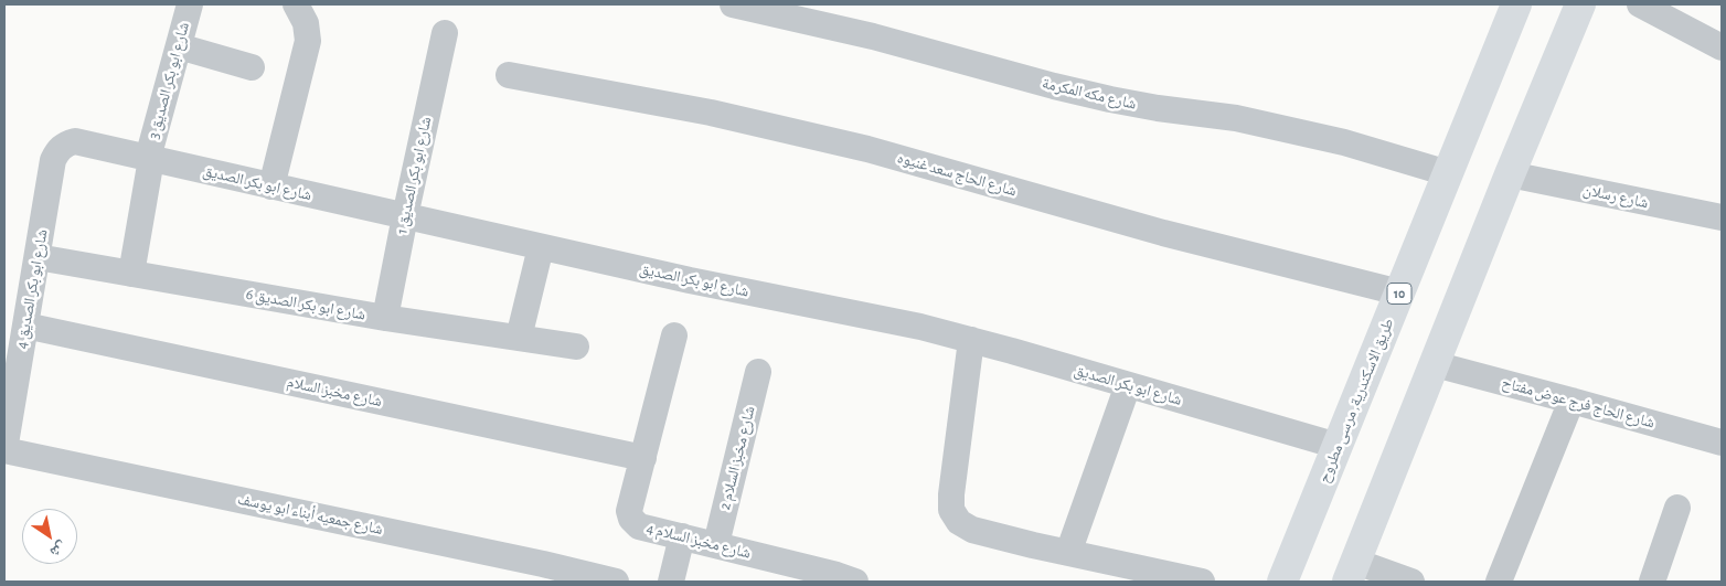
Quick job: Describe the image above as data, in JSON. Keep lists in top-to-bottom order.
{
  "streets": {
    "main road": ["10", "طريق الاسكندرية, مرسى مطروح"],
    "street": [
      "شارع ابو بكر الصديق 3",
      "شارع مكه المكرمة",
      "شارع الحاج سعد غنيوه",
      "شارع ابو بكر الصديق 1",
      "شارع ابو بكر الصديق",
      "شارع رسلان",
      "شارع ابو بكر الصديق 4",
      "شارع ابو بكر الصديق 6",
      "شارع مخبز السلام",
      "شارع الحاج فرج عوض مفتاح",
      "شارع مخبز السلام 2",
      "شارع جمعيه أبناء ابو يوسف",
      "شارع مخبز السلام 4"
    ]
  },
  "crossings": [
    ["شارع ابو بكر الصديق 3", "شارع ابو بكر الصديق"],
    ["شارع ابو بكر الصديق 3", "شارع ابو بكر الصديق 6"],
    ["شارع مكه المكرمة", "طريق الاسكندرية, مرسى مطروح"],
    ["شارع الحاج سعد غنيوه", "طريق الاسكندرية, مرسى مطروح"],
    ["شارع ابو بكر الصديق 1", "شارع ابو بكر الصديق"],
    ["شارع ابو بكر الصديق 1", "شارع ابو بكر الصديق 6"],
    ["شارع ابو بكر الصديق", "شارع ابو بكر الصديق 4"],
    ["شارع ابو بكر الصديق", "طريق الاسكندرية, مرسى مطروح"],
    ["شارع ابو بكر الصديق 4", "شارع ابو بكر الصديق 6"],
    ["شارع ابو بكر الصديق 4", "شارع مخبز السلام"],
    ["شارع ابو بكر الصديق 4", "شارع جمعيه أبناء ابو يوسف"],
    ["شارع مخبز السلام", "شارع مخبز السلام 4"],
    ["شارع مخبز السلام 2", "شارع مخبز السلام 4"]
  ],
  "north": "bottom right"
}
